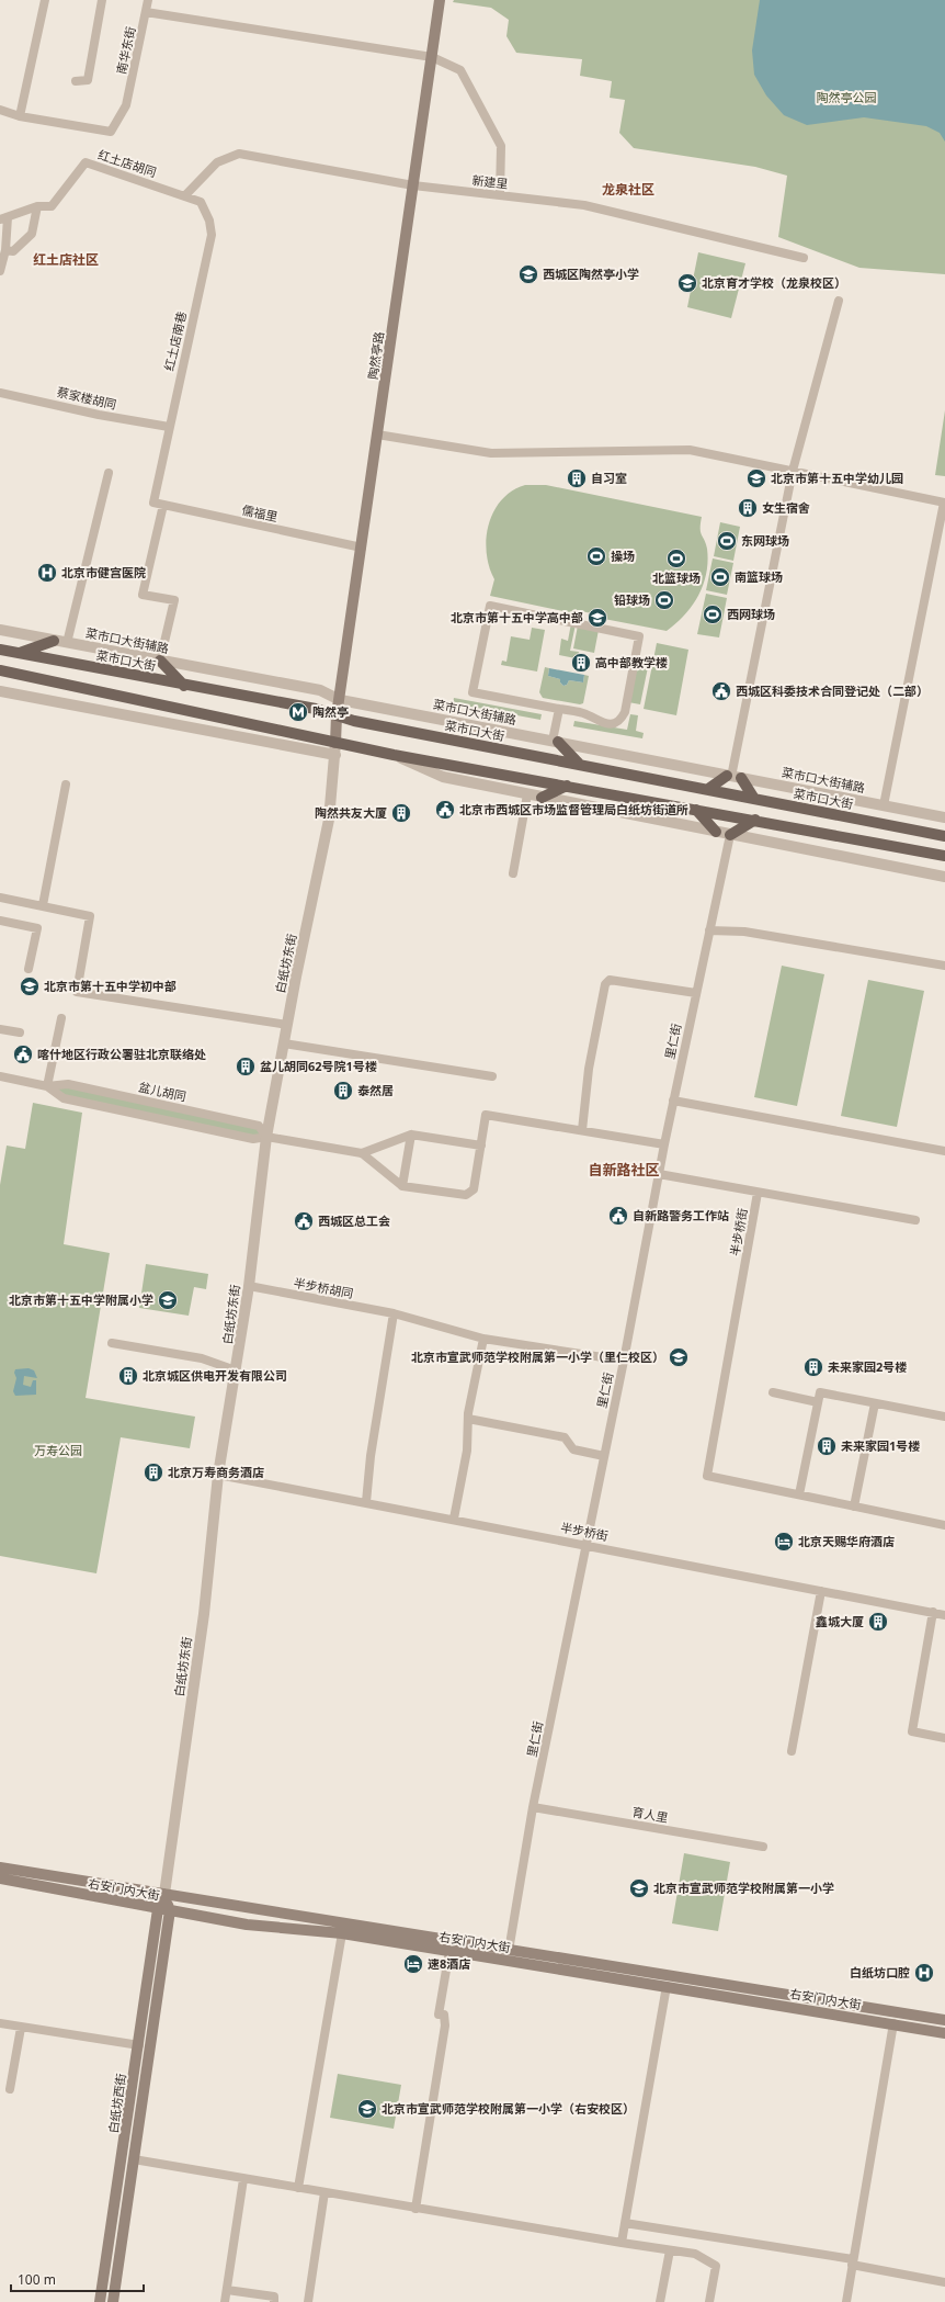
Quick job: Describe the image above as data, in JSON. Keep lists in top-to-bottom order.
{
  "streets": {
    "main road": [
      "陶然亭路",
      "菜市口大街",
      "右安门内大街",
      "白纸坊西街"
    ],
    "street": [
      "南华东街",
      "红土店胡同",
      "新建里",
      "红土店南巷",
      "蔡家楼胡同",
      "儒福里",
      "菜市口大街辅路",
      "白纸坊东街",
      "里仁街",
      "盆儿胡同",
      "半步桥街",
      "半步桥胡同",
      "育人里"
    ]
  },
  "crossings": [
    ["红土店胡同", "新建里"],
    ["红土店胡同", "红土店南巷"],
    ["新建里", "红土店南巷"],
    ["新建里", "陶然亭路"],
    ["红土店南巷", "蔡家楼胡同"],
    ["红土店南巷", "儒福里"],
    ["陶然亭路", "儒福里"],
    ["陶然亭路", "菜市口大街辅路"],
    ["陶然亭路", "菜市口大街"],
    ["陶然亭路", "白纸坊东街"],
    ["白纸坊东街", "盆儿胡同"],
    ["白纸坊东街", "半步桥街"],
    ["白纸坊东街", "半步桥胡同"],
    ["白纸坊东街", "右安门内大街"],
    ["白纸坊东街", "白纸坊西街"],
    ["里仁街", "半步桥街"],
    ["里仁街", "半步桥胡同"],
    ["里仁街", "育人里"],
    ["里仁街", "右安门内大街"],
    ["右安门内大街", "白纸坊西街"]
  ],
  "districts": ["龙泉社区", "红土店社区", "自新路社区"],
  "parks": ["陶然亭公园", "万寿公园"],
  "places": {
    "school or university": [
      "西城区陶然亭小学",
      "北京育才学校（龙泉校区）",
      "北京市第十五中学幼儿园",
      "北京市第十五中学高中部",
      "北京市第十五中学初中部",
      "北京市第十五中学附属小学",
      "北京市宣武师范学校附属第一小学（里仁校区）",
      "北京市宣武师范学校附属第一小学",
      "北京市宣武师范学校附属第一小学（右安校区）"
    ],
    "building": [
      "自习室",
      "女生宿舍",
      "高中部教学楼",
      "陶然共友大厦",
      "盆儿胡同62号院1号楼",
      "泰然居",
      "未来家园2号楼",
      "北京城区供电开发有限公司",
      "未来家园1号楼",
      "北京万寿商务酒店",
      "鑫城大厦"
    ],
    "sports": [
      "东网球场",
      "操场",
      "北篮球场",
      "南篮球场",
      "铅球场",
      "西网球场"
    ],
    "hospital": ["北京市健宫医院", "白纸坊口腔"],
    "public building": [
      "西城区科委技术合同登记处（二部）",
      "北京市西城区市场监督管理局白纸坊街道所",
      "喀什地区行政公署驻北京联络处",
      "自新路警务工作站",
      "西城区总工会"
    ],
    "metro station": ["陶然亭"],
    "hotel": ["北京天赐华府酒店", "速8酒店"]
  },
  "scale_bar": "100 m"
}
